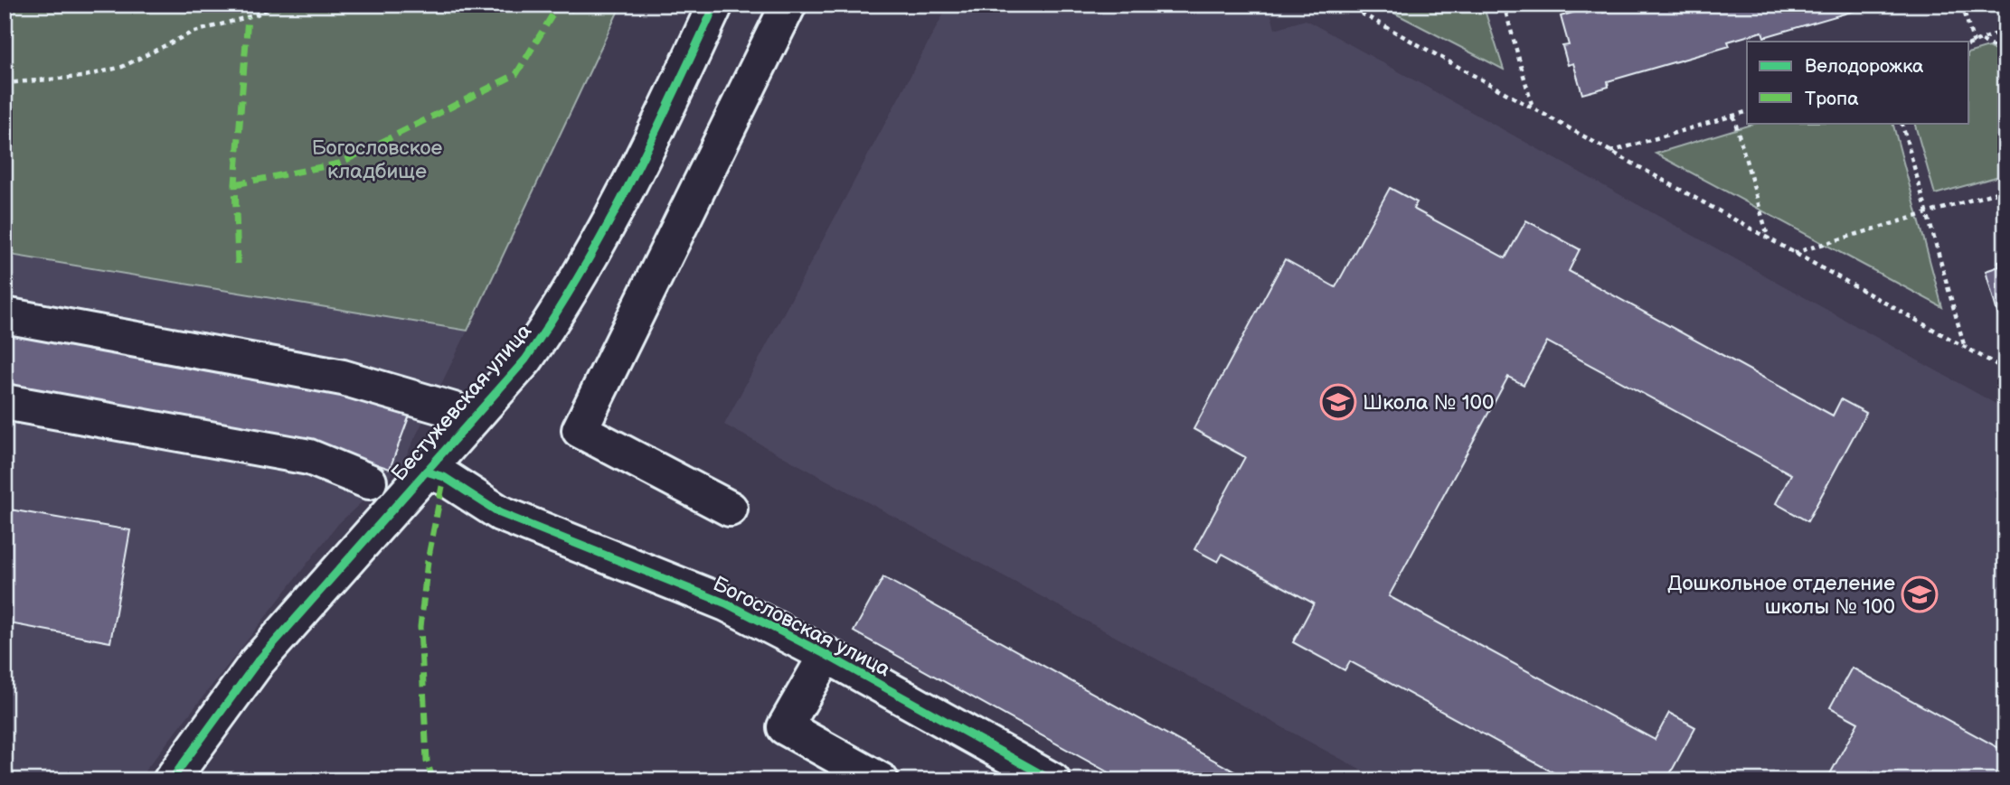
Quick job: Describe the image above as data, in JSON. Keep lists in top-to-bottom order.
{
  "streets": {
    "street": ["Бестужевская улица", "Богословская улица"]
  },
  "crossings": [
    ["Бестужевская улица", "Богословская улица"]
  ],
  "parks": ["Богословское кладбище"],
  "places": {
    "school or university": ["Школа № 100", "Дошкольное отделение школы № 100"]
  },
  "legend": ["Велодорожка", "Тропа"]
}
